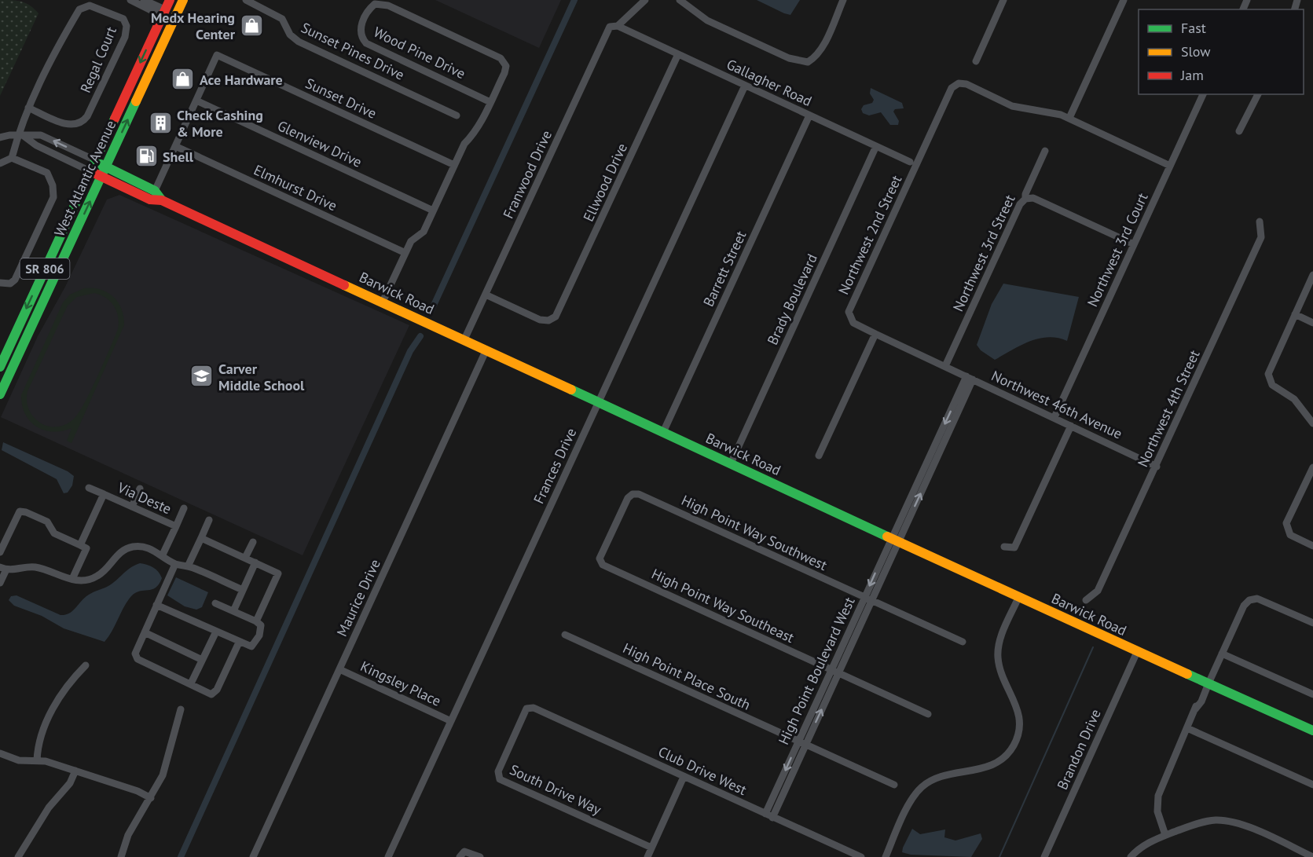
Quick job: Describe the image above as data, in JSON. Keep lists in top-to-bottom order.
{
  "streets": {
    "street": [
      "Sunset Pines Drive",
      "Wood Pine Drive",
      "Regal Court",
      "Gallagher Road",
      "Sunset Drive",
      "Glenview Drive",
      "Franwood Drive",
      "West Atlantic Avenue",
      "Ellwood Drive",
      "Elmhurst Drive",
      "Northwest 2nd Street",
      "Northwest 3rd Court",
      "Northwest 3rd Street",
      "SR 806",
      "Barrett Street",
      "Barwick Road",
      "Brady Boulevard",
      "Northwest 46th Avenue",
      "Northwest 4th Street",
      "Frances Drive",
      "Via Deste",
      "High Point Way Southwest",
      "Maurice Drive",
      "High Point Way Southeast",
      "High Point Boulevard West",
      "High Point Place South",
      "Kingsley Place",
      "Brandon Drive",
      "Club Drive West",
      "South Drive Way"
    ]
  },
  "crossings": [
    ["Wood Pine Drive", "Sunset Drive"],
    ["Wood Pine Drive", "Glenview Drive"],
    ["Wood Pine Drive", "Elmhurst Drive"],
    ["Wood Pine Drive", "Barwick Road"],
    ["Gallagher Road", "Franwood Drive"],
    ["Gallagher Road", "Ellwood Drive"],
    ["Gallagher Road", "Northwest 2nd Street"],
    ["Gallagher Road", "Barrett Street"],
    ["Gallagher Road", "Brady Boulevard"],
    ["Gallagher Road", "Frances Drive"],
    ["Sunset Drive", "Glenview Drive"],
    ["Franwood Drive", "Ellwood Drive"],
    ["Franwood Drive", "Barwick Road"],
    ["West Atlantic Avenue", "Barwick Road"],
    ["Northwest 2nd Street", "Northwest 46th Avenue"],
    ["Northwest 3rd Court", "Northwest 46th Avenue"],
    ["Northwest 3rd Street", "Northwest 46th Avenue"],
    ["Barrett Street", "Barwick Road"],
    ["Barwick Road", "Brady Boulevard"],
    ["Barwick Road", "Frances Drive"],
    ["Barwick Road", "Maurice Drive"],
    ["Barwick Road", "High Point Boulevard West"],
    ["Barwick Road", "Brandon Drive"],
    ["Northwest 46th Avenue", "Northwest 4th Street"],
    ["Frances Drive", "Kingsley Place"],
    ["High Point Way Southwest", "High Point Way Southeast"],
    ["High Point Way Southwest", "High Point Boulevard West"],
    ["Maurice Drive", "Kingsley Place"],
    ["High Point Way Southeast", "High Point Boulevard West"],
    ["High Point Boulevard West", "High Point Place South"],
    ["High Point Boulevard West", "Club Drive West"],
    ["Club Drive West", "South Drive Way"]
  ],
  "places": {
    "shop": ["Medx Hearing Center", "Ace Hardware"],
    "building": ["Check Cashing & More"],
    "fuel station": ["Shell"],
    "school or university": ["Carver Middle School"]
  },
  "legend": ["Fast", "Slow", "Jam"]
}
